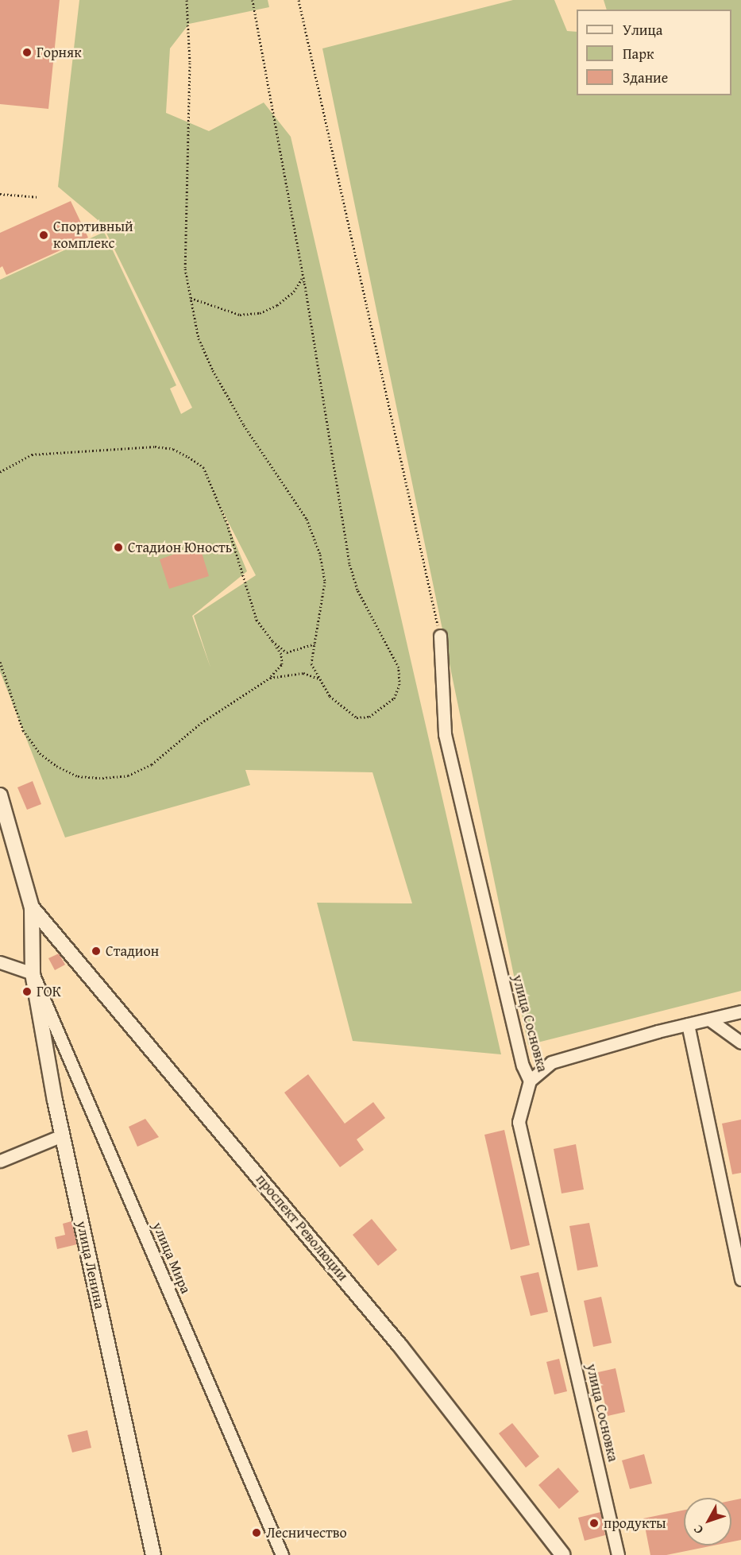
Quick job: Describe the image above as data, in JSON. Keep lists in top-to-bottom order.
{
  "streets": {
    "street": [
      "улица Сосновка",
      "проспект Революции",
      "улица Мира",
      "улица Ленина"
    ]
  },
  "crossings": [
    ["проспект Революции", "улица Ленина"],
    ["улица Мира", "улица Ленина"]
  ],
  "places": [
    "Горняк",
    "Спортивный комплекс",
    "Стадион Юность",
    "Стадион",
    "ГОК",
    "продукты",
    "Лесничество"
  ],
  "legend": ["Улица", "Парк", "Здание"],
  "north": "bottom left"
}
